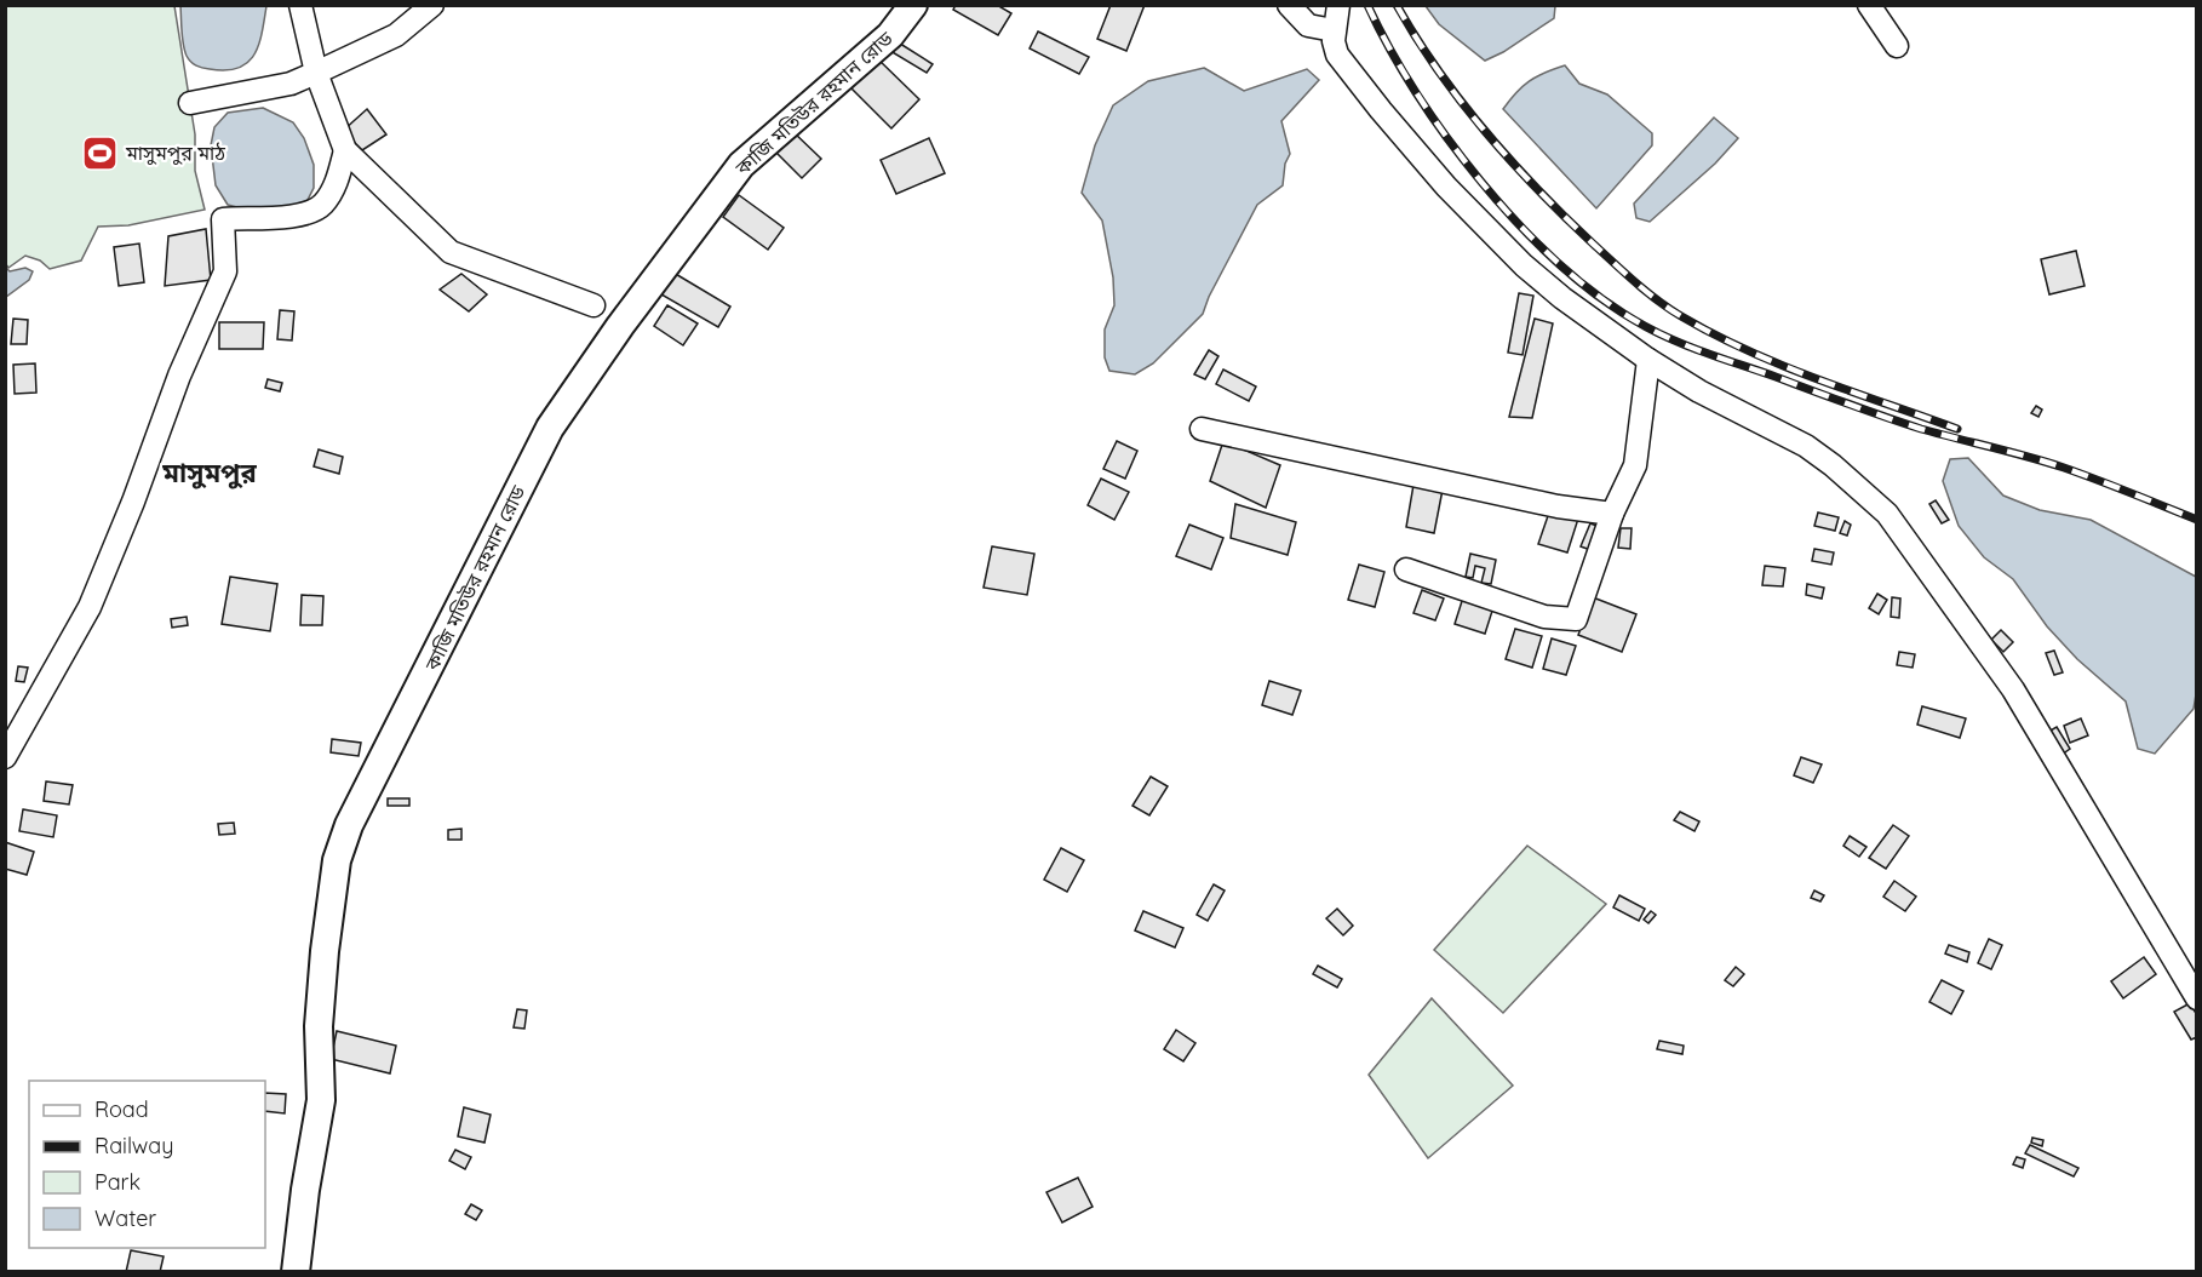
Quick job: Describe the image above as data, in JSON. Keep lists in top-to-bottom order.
{
  "streets": {
    "main road": ["কাজি মতিউর রহমান রোড"]
  },
  "districts": ["মাসুমপুর"],
  "places": {
    "sports": ["মাসুমপুর মাঠ"]
  },
  "legend": [
    "Road",
    "Railway",
    "Park",
    "Water"
  ]
}
